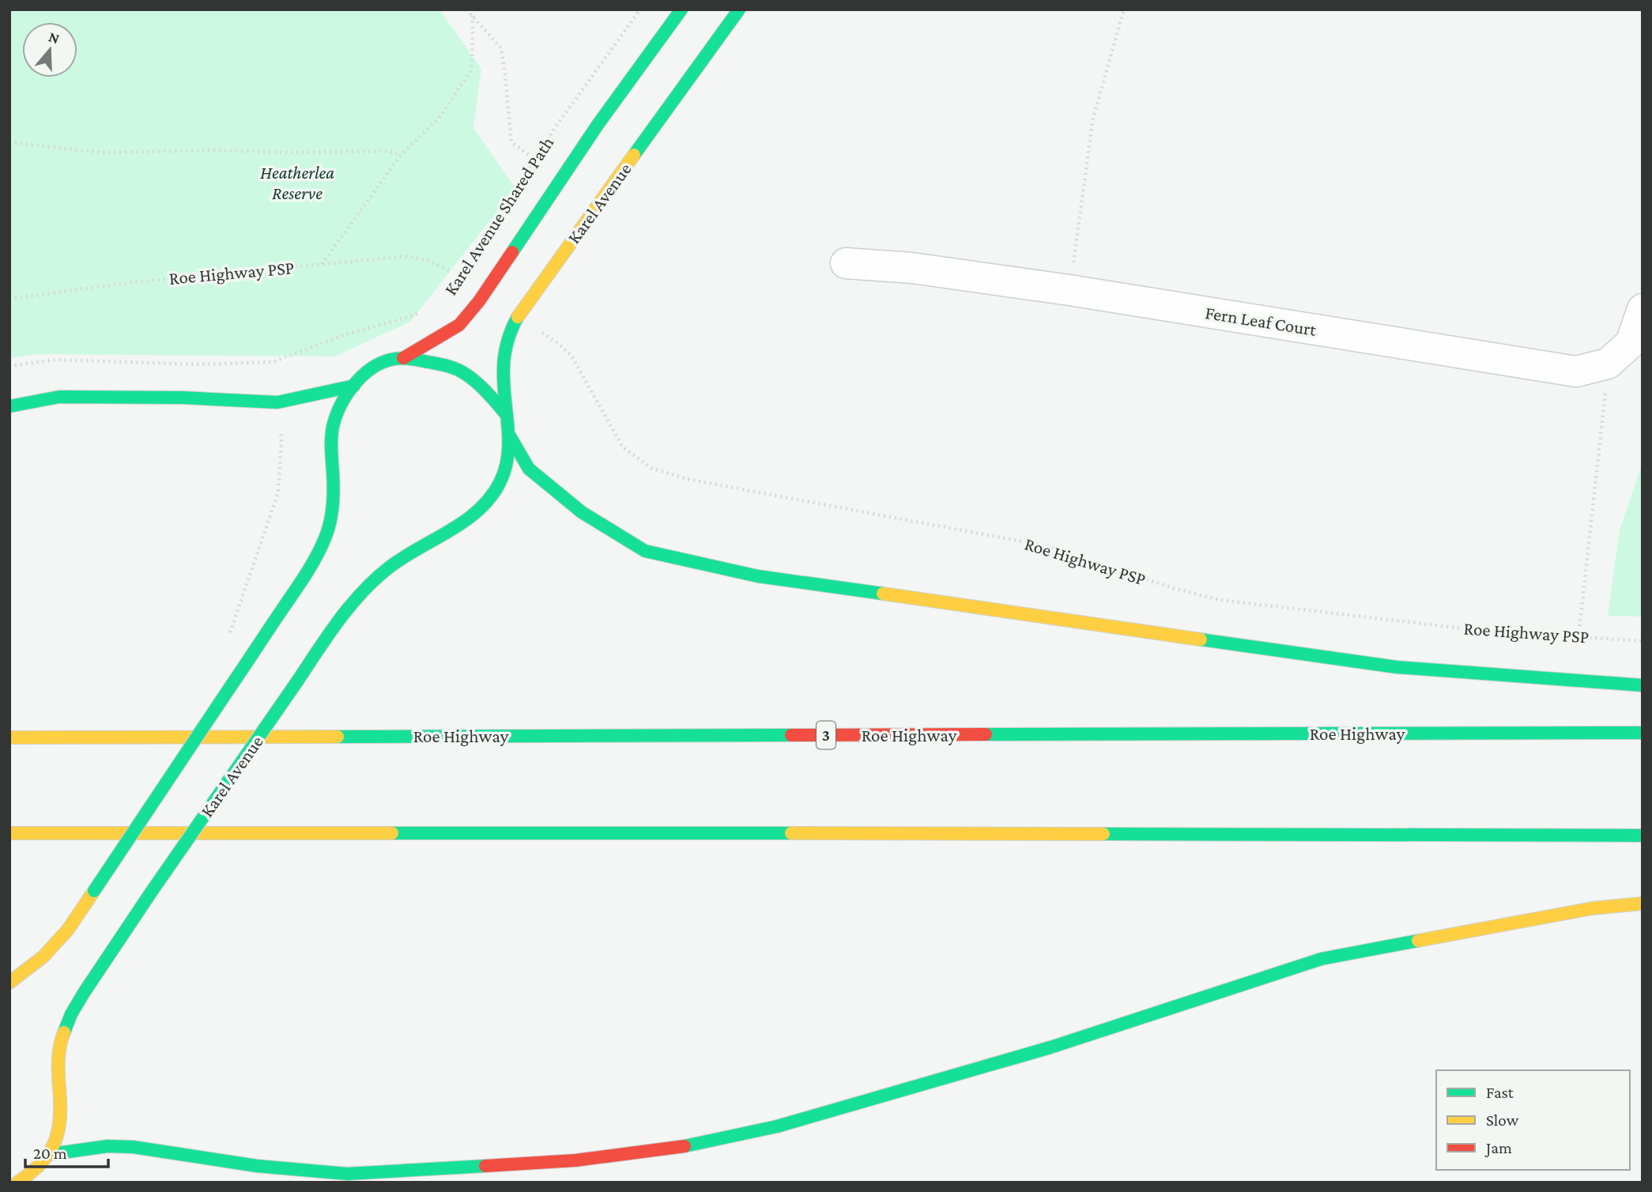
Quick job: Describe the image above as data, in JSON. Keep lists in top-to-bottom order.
{
  "streets": {
    "main road": ["Karel Avenue", "Roe Highway", "3"],
    "street": ["Fern Leaf Court"],
    "path": ["Karel Avenue Shared Path", "Roe Highway PSP"]
  },
  "parks": ["Heatherlea Reserve"],
  "legend": ["Fast", "Slow", "Jam"],
  "scale_bar": "20 m",
  "north": "top"
}
